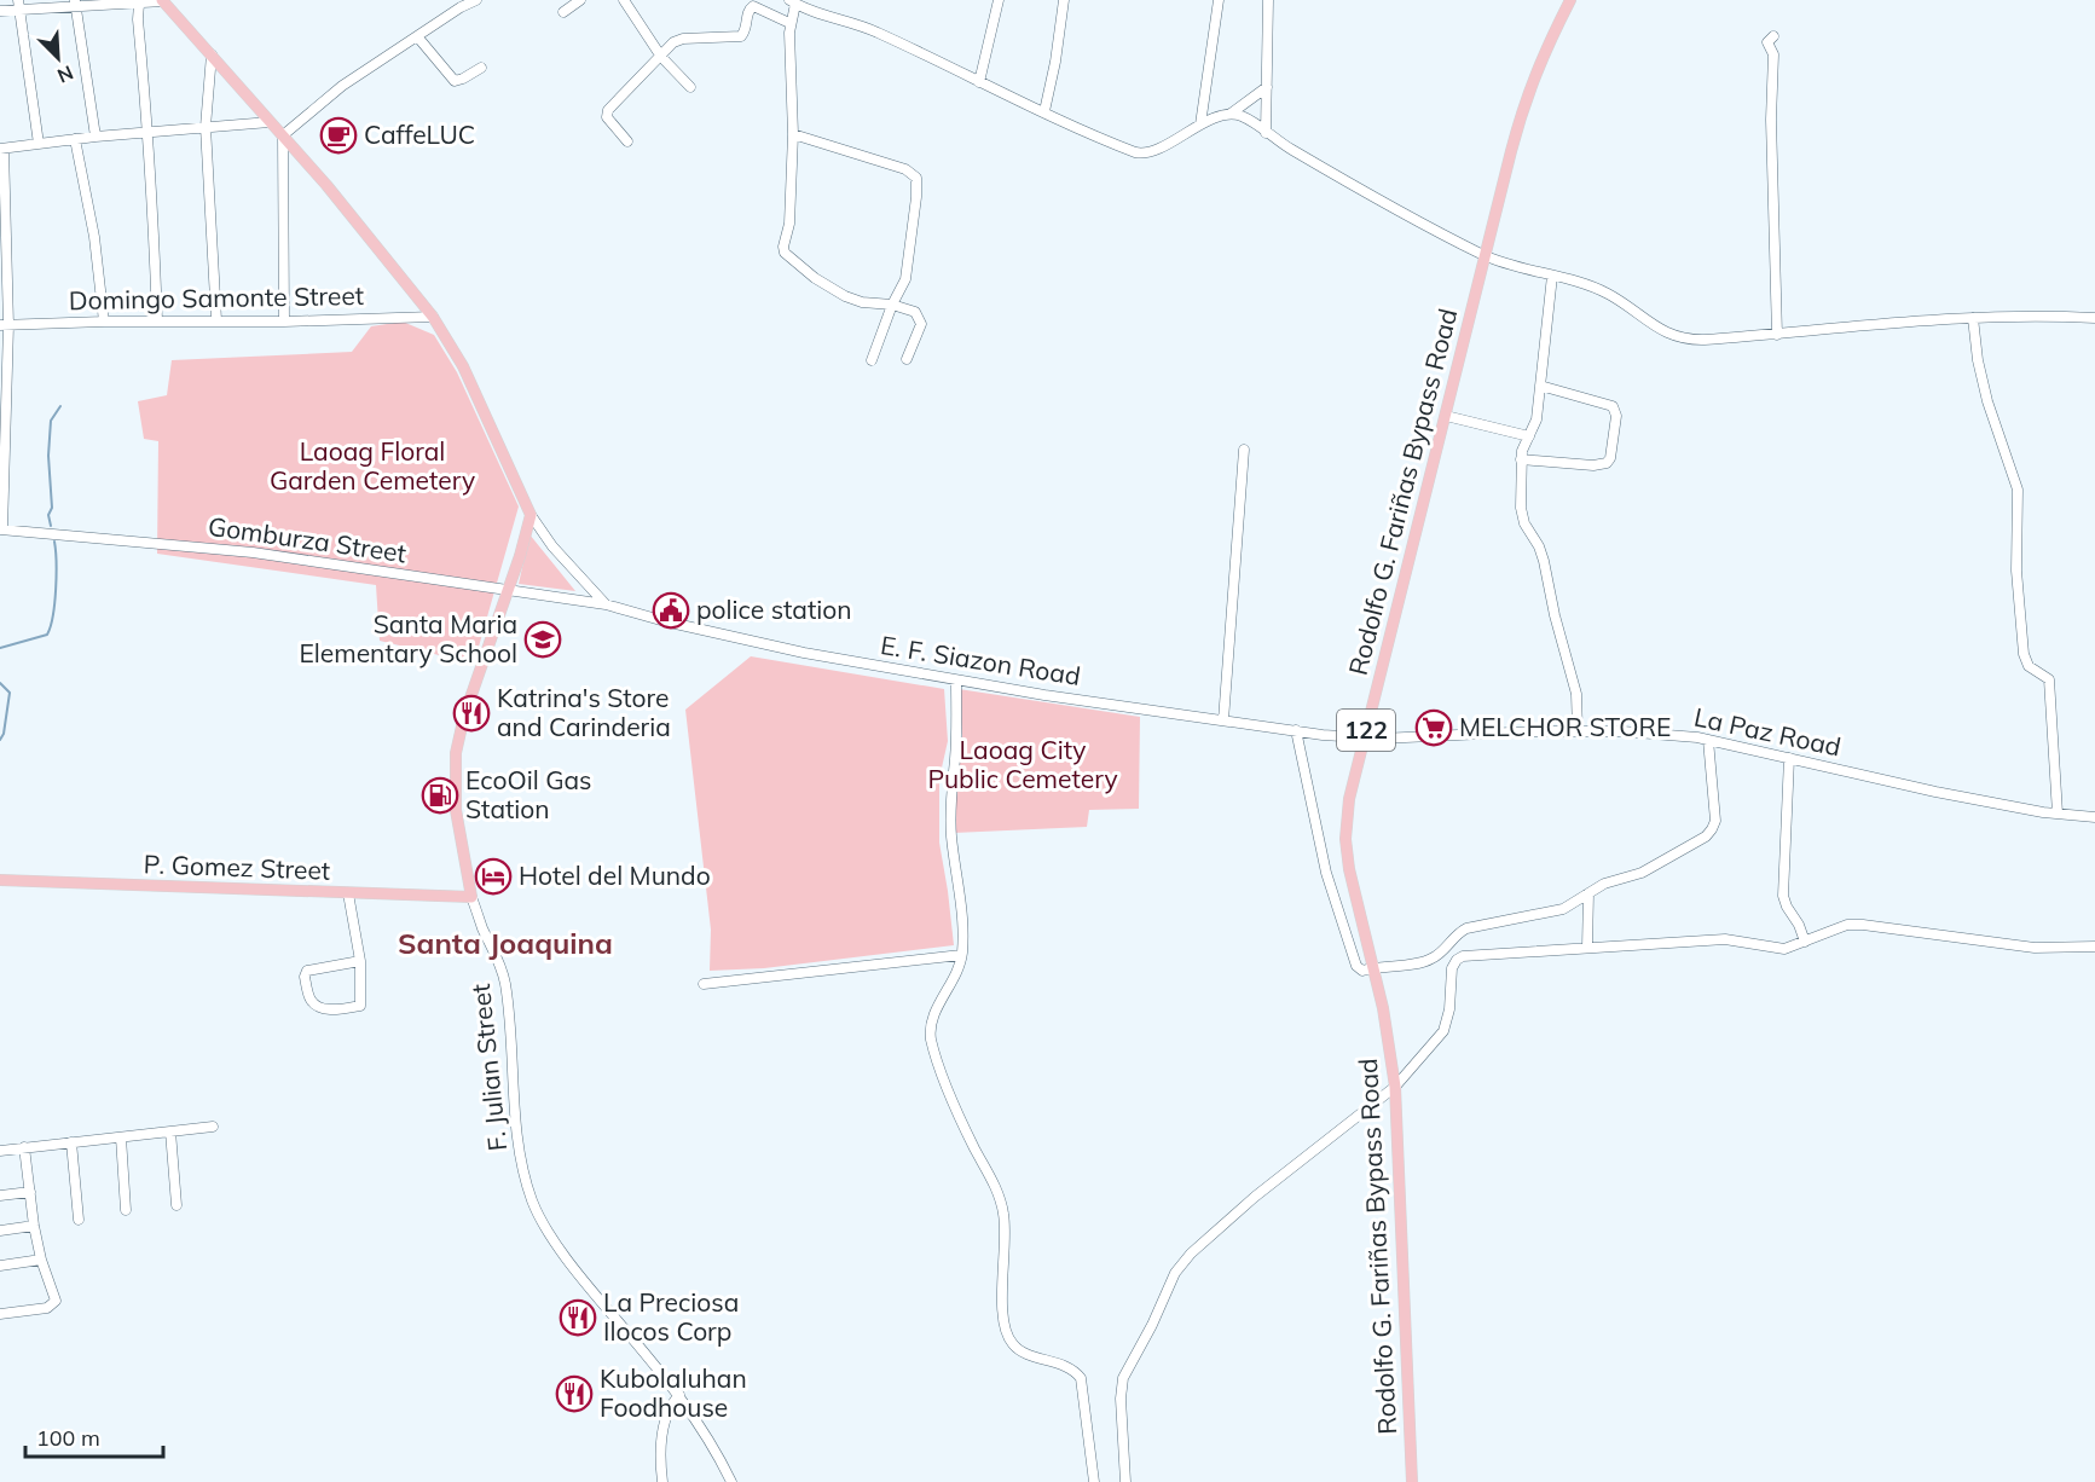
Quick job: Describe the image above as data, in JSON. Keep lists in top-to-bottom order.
{
  "streets": {
    "main road": [
      "Rodolfo G. Fariñas Bypass Road",
      "122",
      "P. Gomez Street",
      "F. Julian Street"
    ],
    "street": [
      "Domingo Samonte Street",
      "Gomburza Street",
      "E. F. Siazon Road",
      "La Paz Road"
    ]
  },
  "crossings": [
    ["Rodolfo G. Fariñas Bypass Road", "La Paz Road"],
    ["Gomburza Street", "E. F. Siazon Road"],
    ["Gomburza Street", "F. Julian Street"],
    ["E. F. Siazon Road", "La Paz Road"],
    ["P. Gomez Street", "F. Julian Street"]
  ],
  "districts": ["Santa Joaquina"],
  "parks": ["Laoag Floral Garden Cemetery", "Laoag City Public Cemetery"],
  "places": {
    "cafe": ["CaffeLUC"],
    "public building": ["police station"],
    "school or university": ["Santa Maria Elementary School"],
    "restaurant": ["Katrina's Store and Carinderia", "La Preciosa Ilocos Corp", "Kubolaluhan Foodhouse"],
    "supermarket": ["MELCHOR STORE"],
    "fuel station": ["EcoOil Gas Station"],
    "hotel": ["Hotel del Mundo"]
  },
  "scale_bar": "100 m",
  "north": "bottom right"
}
